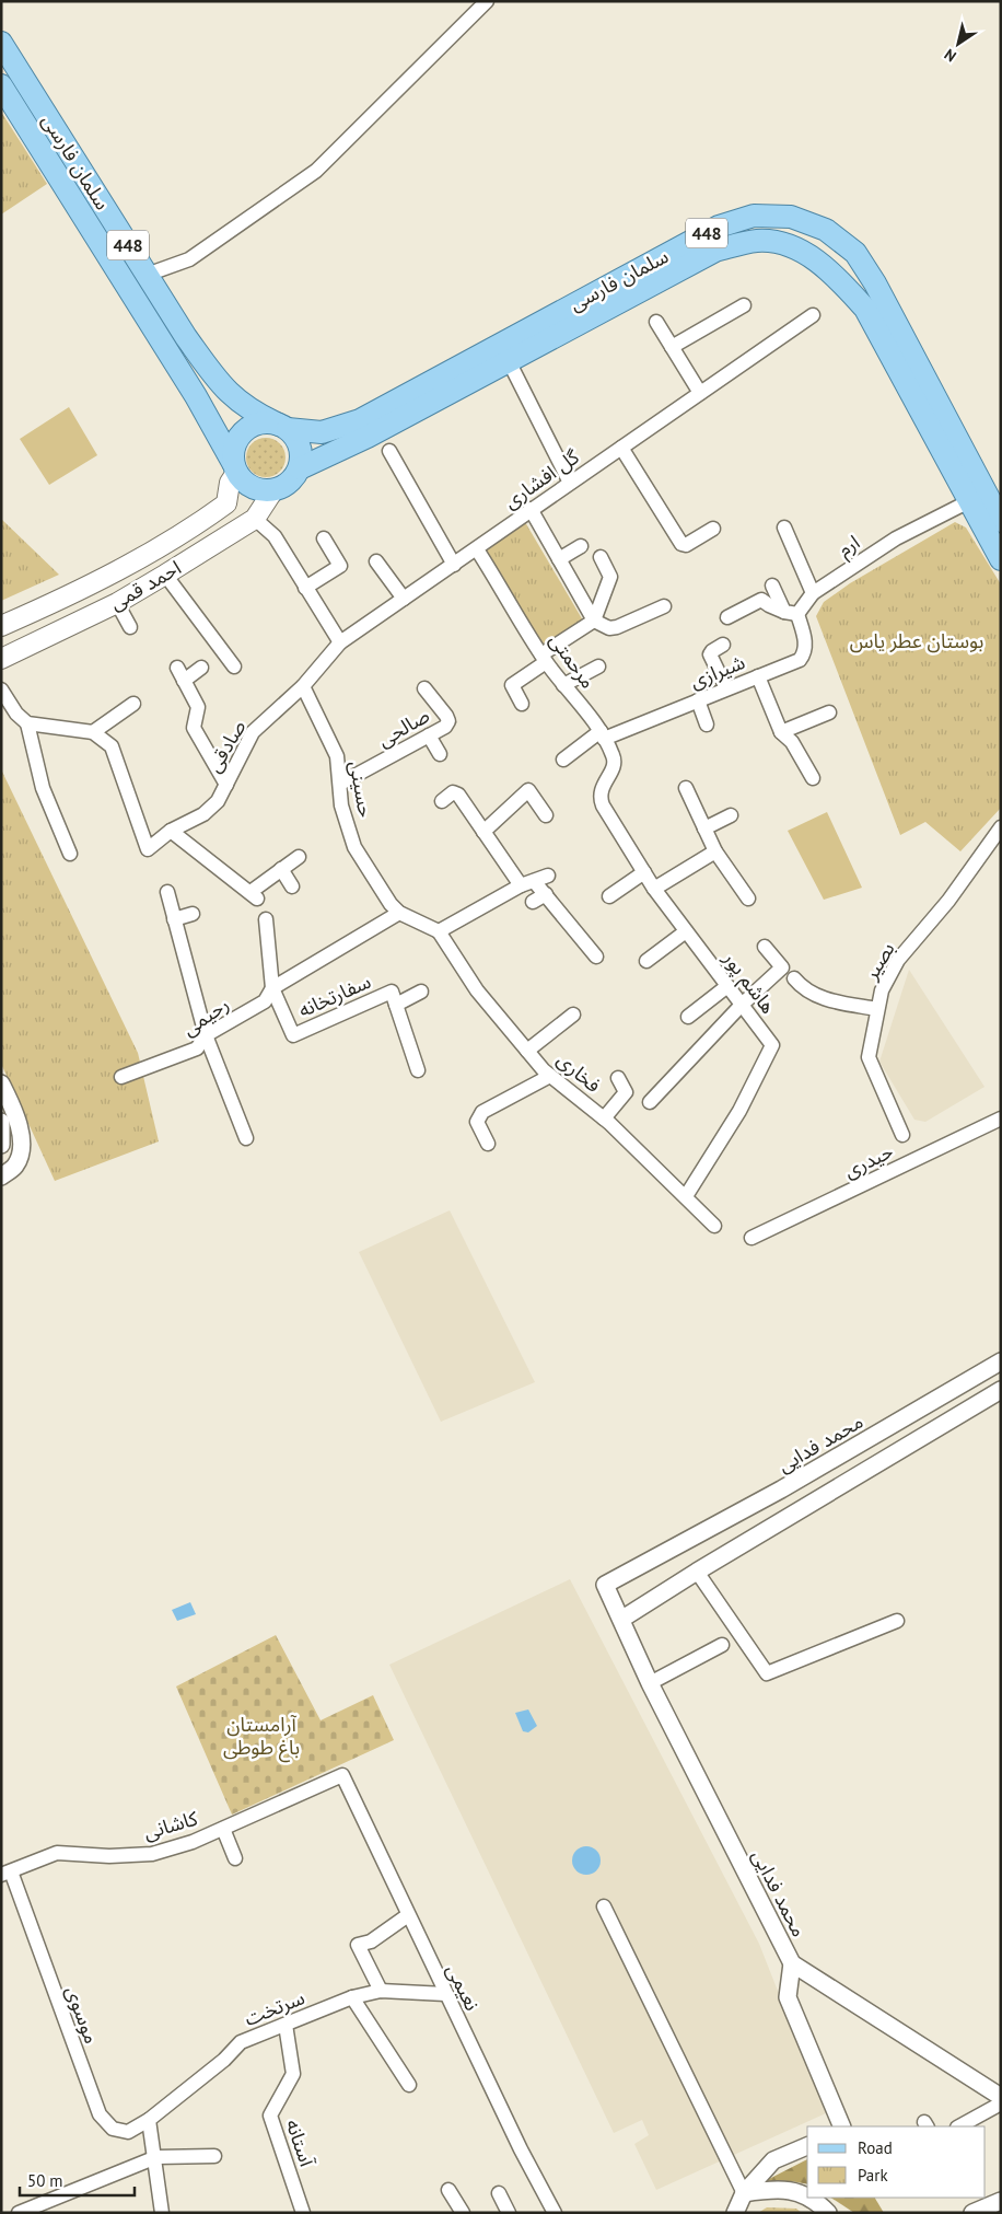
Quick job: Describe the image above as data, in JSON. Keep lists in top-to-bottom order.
{
  "streets": {
    "main road": ["سلمان فارسی", "448", "احمد قمی"],
    "street": [
      "گل افشاری",
      "ارم",
      "مرحمتی",
      "شیرازی",
      "صالحی",
      "صادقی",
      "حسینی",
      "بصیر",
      "هاشم پور",
      "سفارتخانه",
      "رحیمی",
      "فخاری",
      "حیدری",
      "محمد فدایی",
      "کاشانی",
      "نعیمی",
      "سرتخت",
      "موسوی",
      "آستانه"
    ]
  },
  "crossings": [
    ["سلمان فارسی", "ارم"],
    ["سلمان فارسی", "احمد قمی"],
    ["گل افشاری", "مرحمتی"],
    ["گل افشاری", "صادقی"],
    ["گل افشاری", "حسینی"],
    ["ارم", "شیرازی"],
    ["مرحمتی", "شیرازی"],
    ["مرحمتی", "هاشم پور"],
    ["صالحی", "حسینی"],
    ["صادقی", "حسینی"],
    ["حسینی", "رحیمی"],
    ["حسینی", "فخاری"],
    ["هاشم پور", "فخاری"],
    ["سفارتخانه", "رحیمی"],
    ["کاشانی", "نعیمی"],
    ["کاشانی", "موسوی"],
    ["نعیمی", "سرتخت"],
    ["سرتخت", "موسوی"],
    ["سرتخت", "آستانه"]
  ],
  "parks": ["بوستان عطر یاس", "آرامستان باغ طوطی"],
  "legend": ["Road", "Park"],
  "scale_bar": "50 m",
  "north": "bottom left"
}
